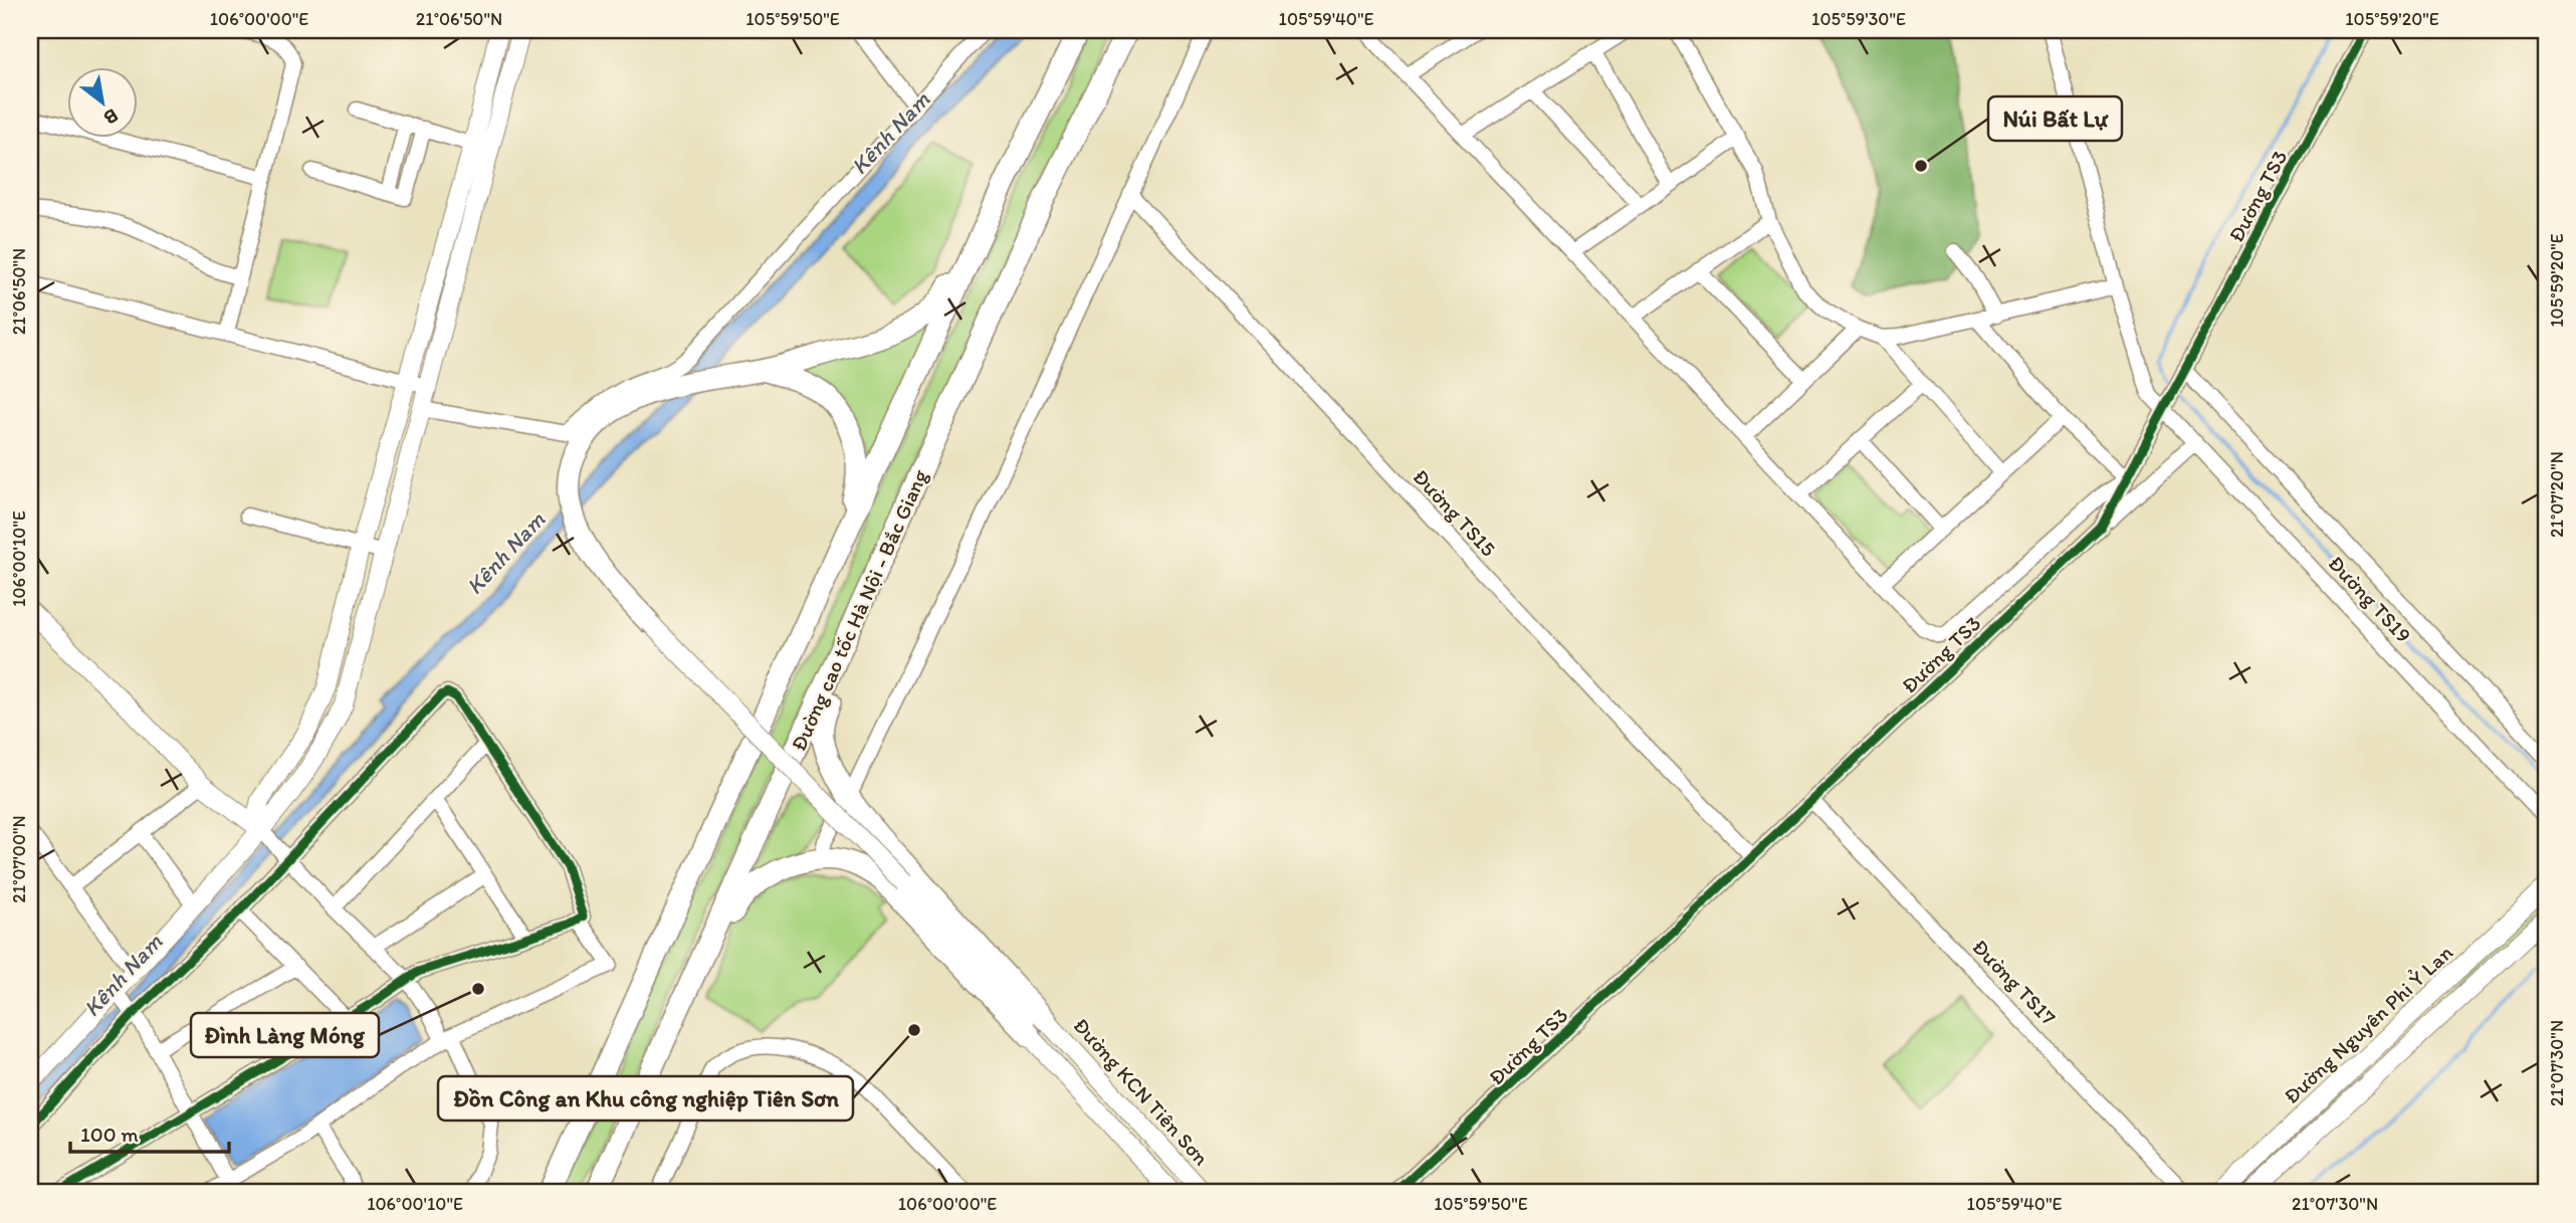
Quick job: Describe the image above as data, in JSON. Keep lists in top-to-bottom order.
{
  "streets": {
    "highway": ["Đường cao tốc Hà Nội - Bắc Giang"],
    "main road": ["Đường Nguyên Phi Ỷ Lan", "Đường KCN Tiên Sơn"],
    "street": [
      "Đường TS3",
      "Đường TS15",
      "Đường TS19",
      "Đường TS17"
    ]
  },
  "crossings": [
    ["Đường TS3", "Đường TS15"],
    ["Đường TS3", "Đường TS19"],
    ["Đường TS3", "Đường TS17"]
  ],
  "water": ["Kênh Nam"],
  "places": ["Núi Bất Lự", "Đình Làng Móng", "Đồn Công an Khu công nghiệp Tiên Sơn"],
  "scale_bar": "100 m",
  "north": "bottom right",
  "coordinates": [
    "106°00'00\"E",
    "21°06'50\"N",
    "105°59'50\"E",
    "105°59'40\"E",
    "105°59'30\"E",
    "105°59'20\"E",
    "21°07'20\"N",
    "106°00'10\"E",
    "21°07'00\"N",
    "21°07'30\"N"
  ]
}
